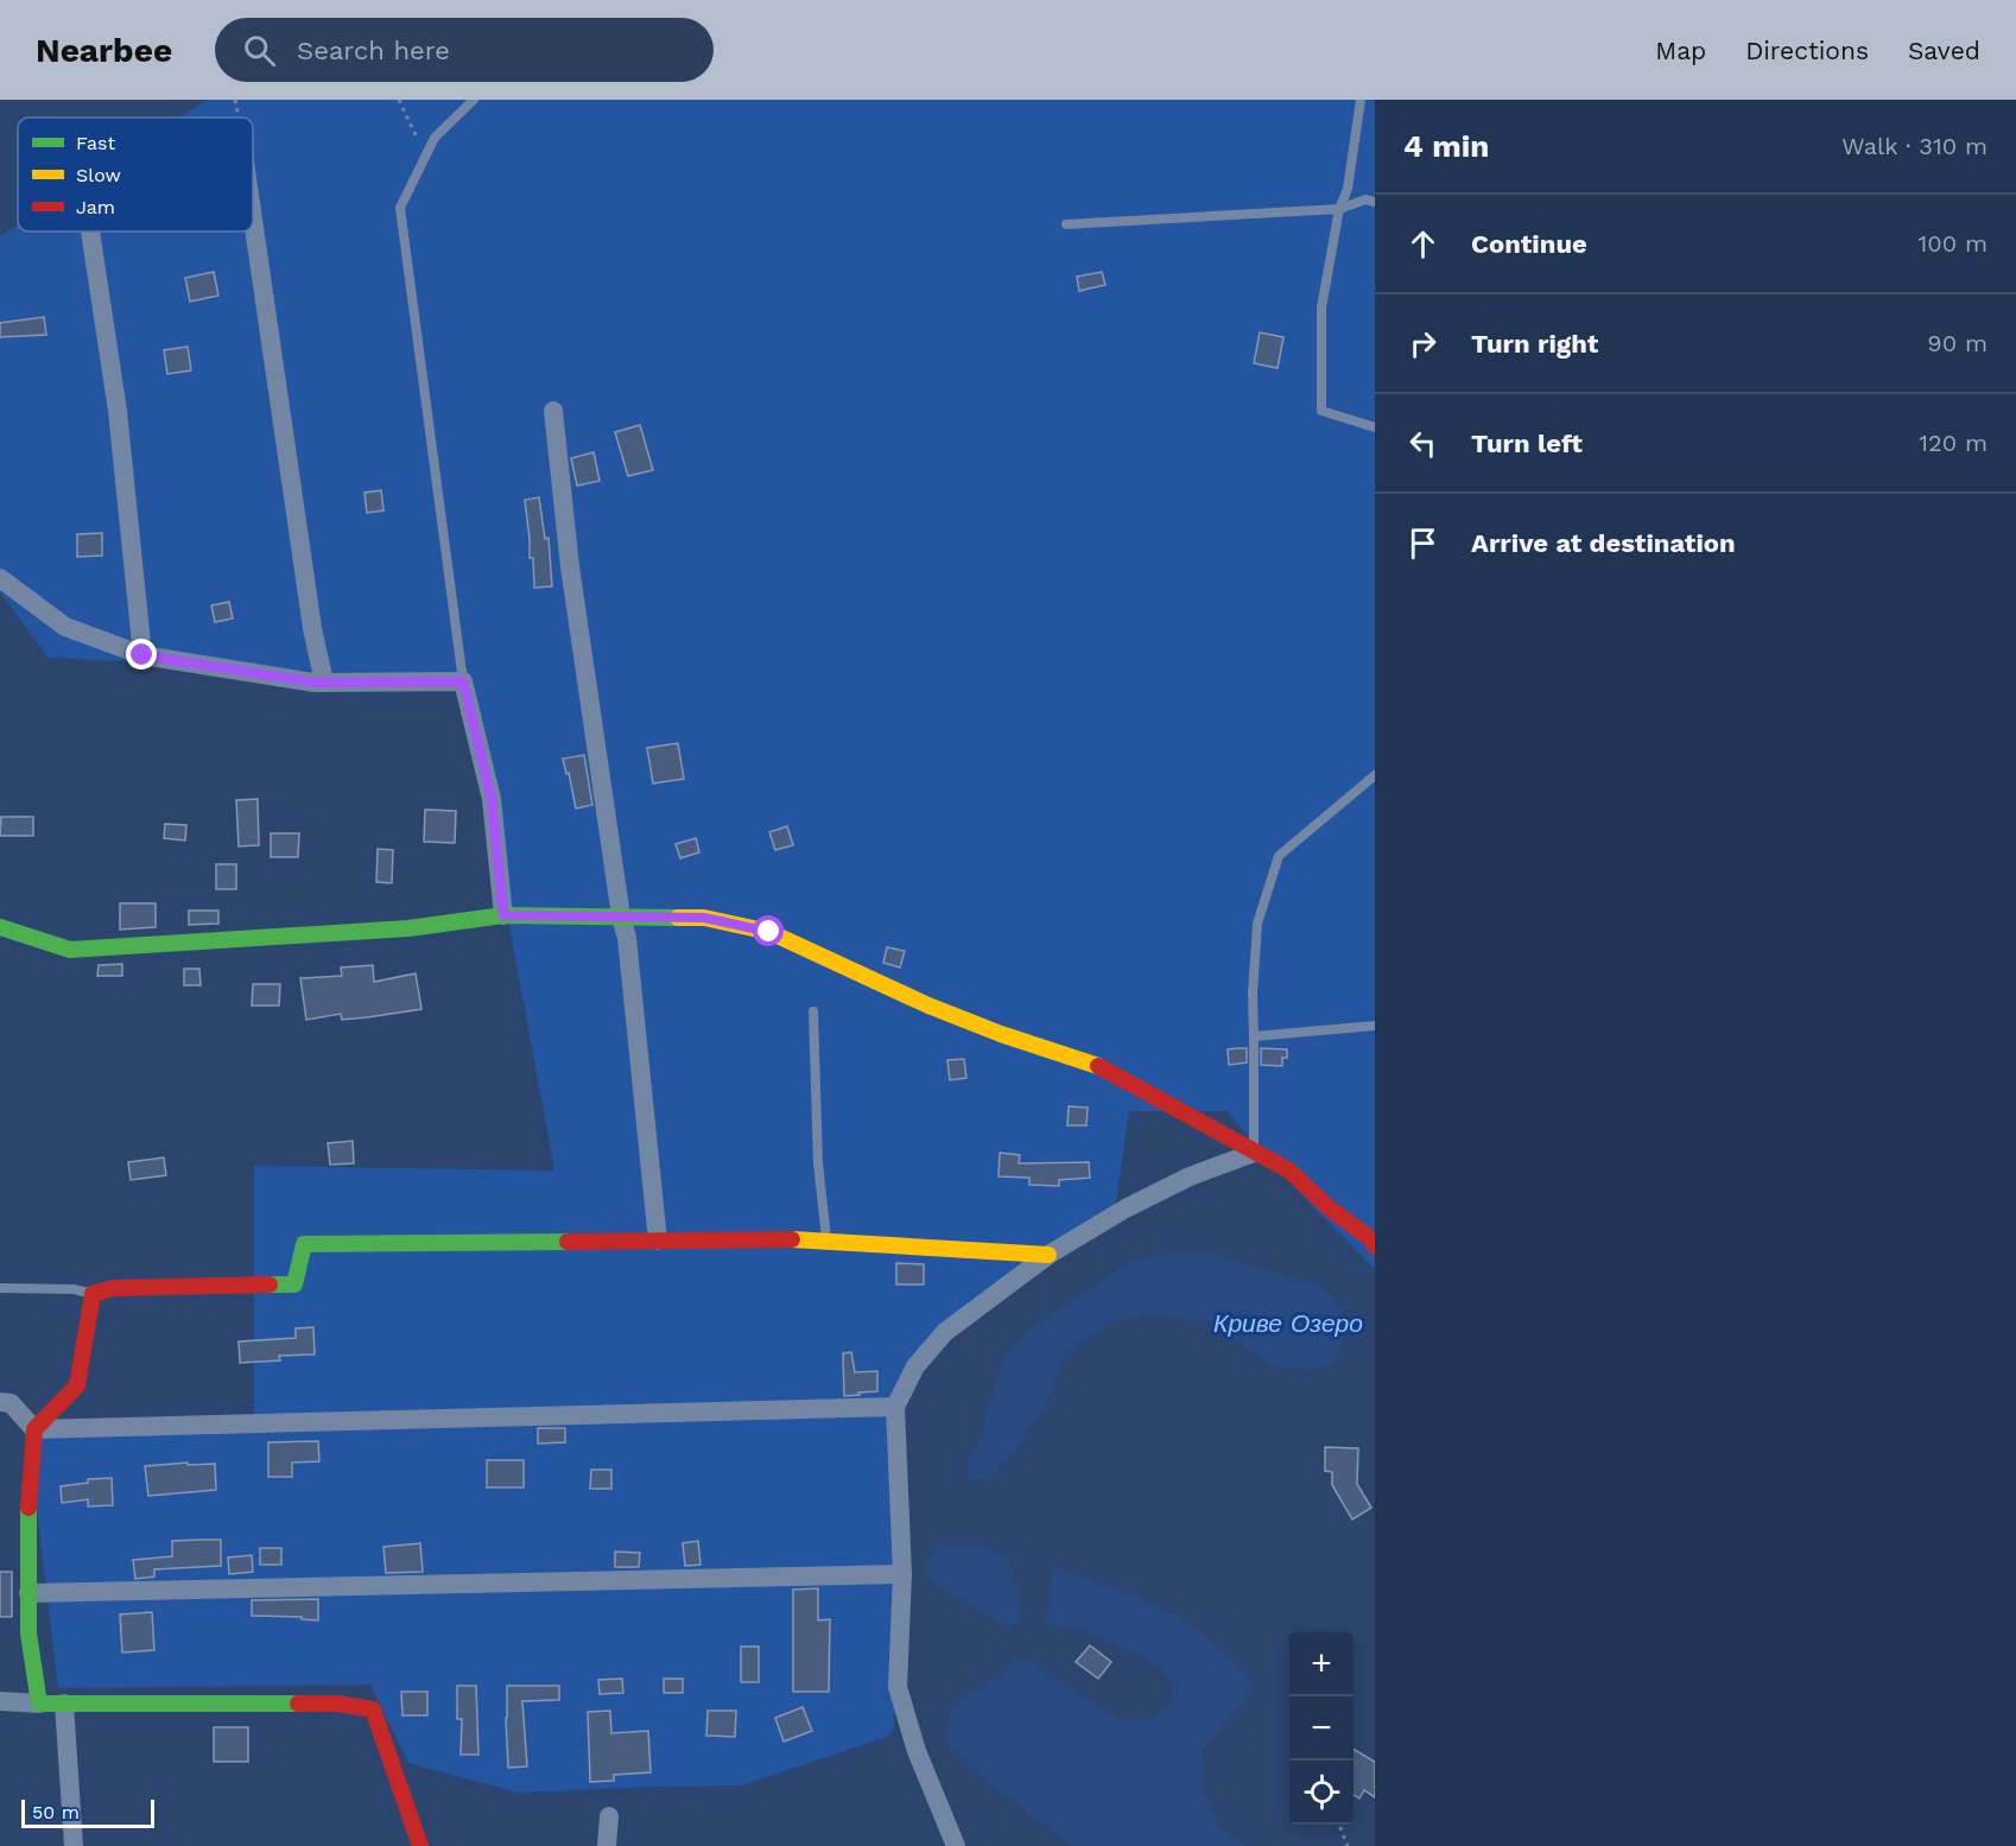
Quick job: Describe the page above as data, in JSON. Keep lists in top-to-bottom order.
{
  "water": ["Криве Озеро"],
  "legend": ["Fast", "Slow", "Jam"],
  "scale_bar": "50 m",
  "page": {
    "header": "Nearbee",
    "search": "Search here",
    "nav": ["Map", "Directions", "Saved"],
    "heading": ["4 min", "Walk · 310 m"],
    "list": [
      ["Continue", "100 m"],
      ["Turn right", "90 m"],
      ["Turn left", "120 m"],
      "Arrive at destination"
    ],
    "map_buttons": ["+", "−"],
    "scale": "50 m"
  }
}
